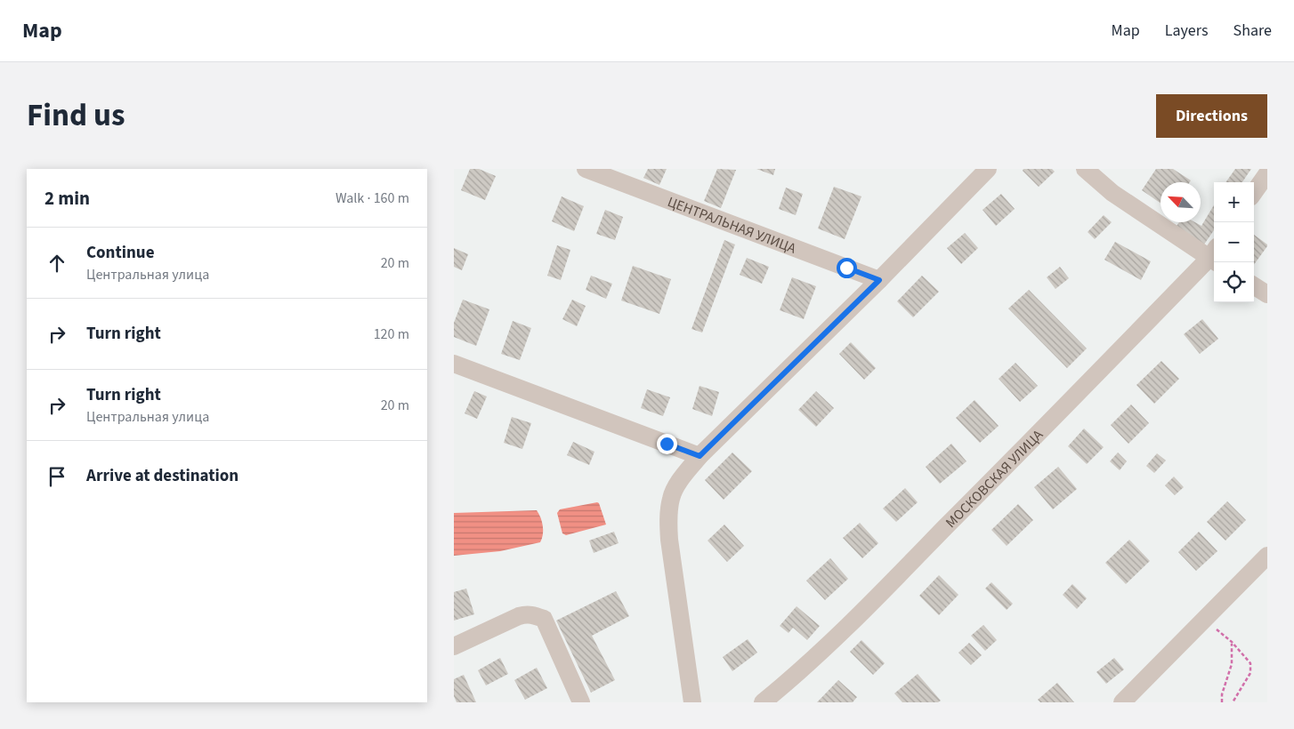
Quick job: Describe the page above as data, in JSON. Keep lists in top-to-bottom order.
{
  "streets": {
    "street": ["ЦЕНТРАЛЬНАЯ УЛИЦА", "МОСКОВСКАЯ УЛИЦА"]
  },
  "north": "top left",
  "page": {
    "header": "Map",
    "nav": ["Map", "Layers", "Share"],
    "title": "Find us",
    "buttons": "Directions",
    "heading": ["2 min", "Walk · 160 m"],
    "map_buttons": ["+", "−"],
    "list": [
      ["Continue", "Центральная улица", "20 m"],
      ["Turn right", "120 m"],
      ["Turn right", "Центральная улица", "20 m"],
      "Arrive at destination"
    ]
  }
}
